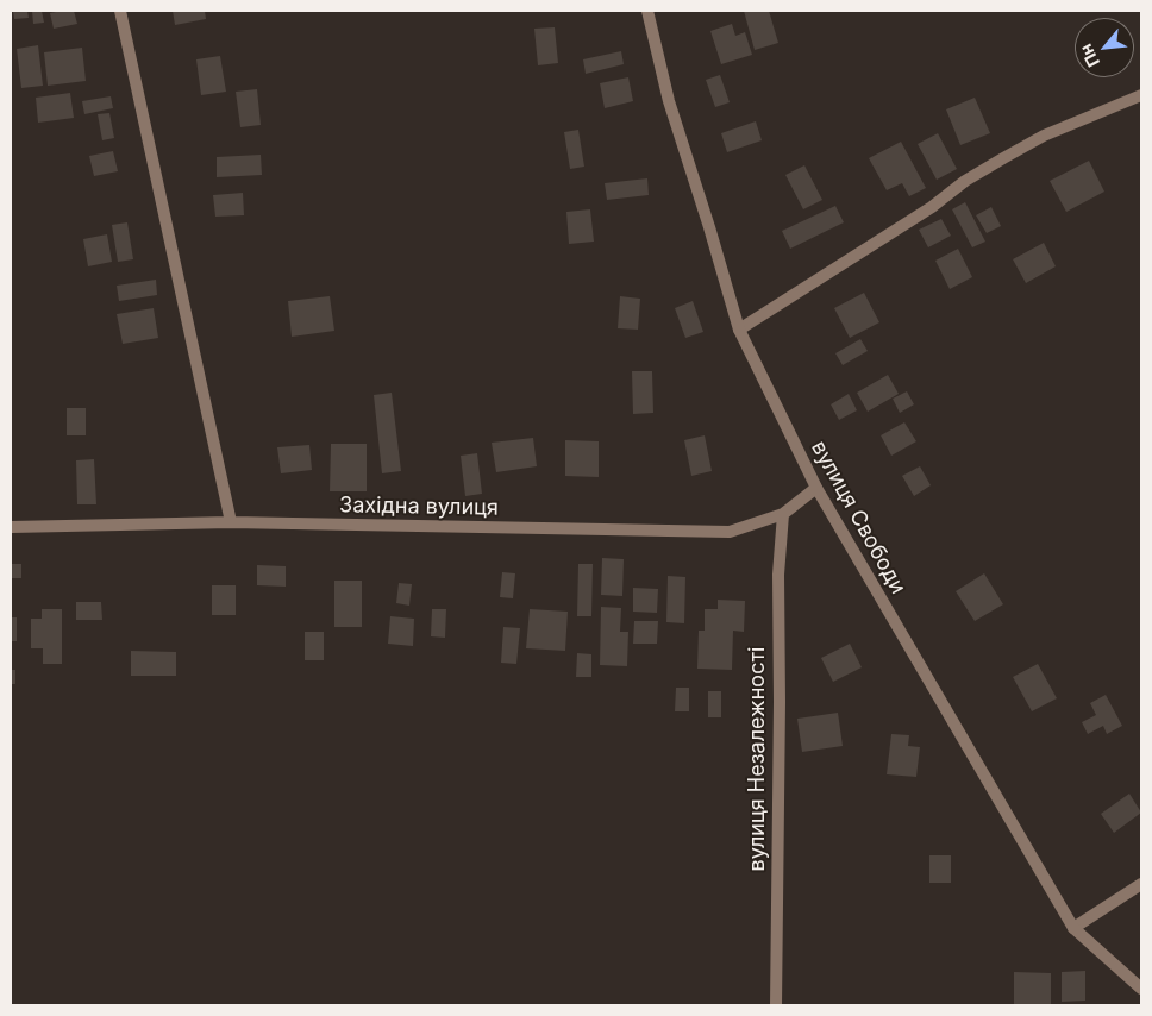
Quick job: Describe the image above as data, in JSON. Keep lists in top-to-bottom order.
{
  "streets": {
    "street": ["Західна вулиця", "вулиця Свободи", "вулиця Незалежності"]
  },
  "crossings": [
    ["Західна вулиця", "вулиця Свободи"],
    ["Західна вулиця", "вулиця Незалежності"]
  ],
  "north": "bottom left"
}
